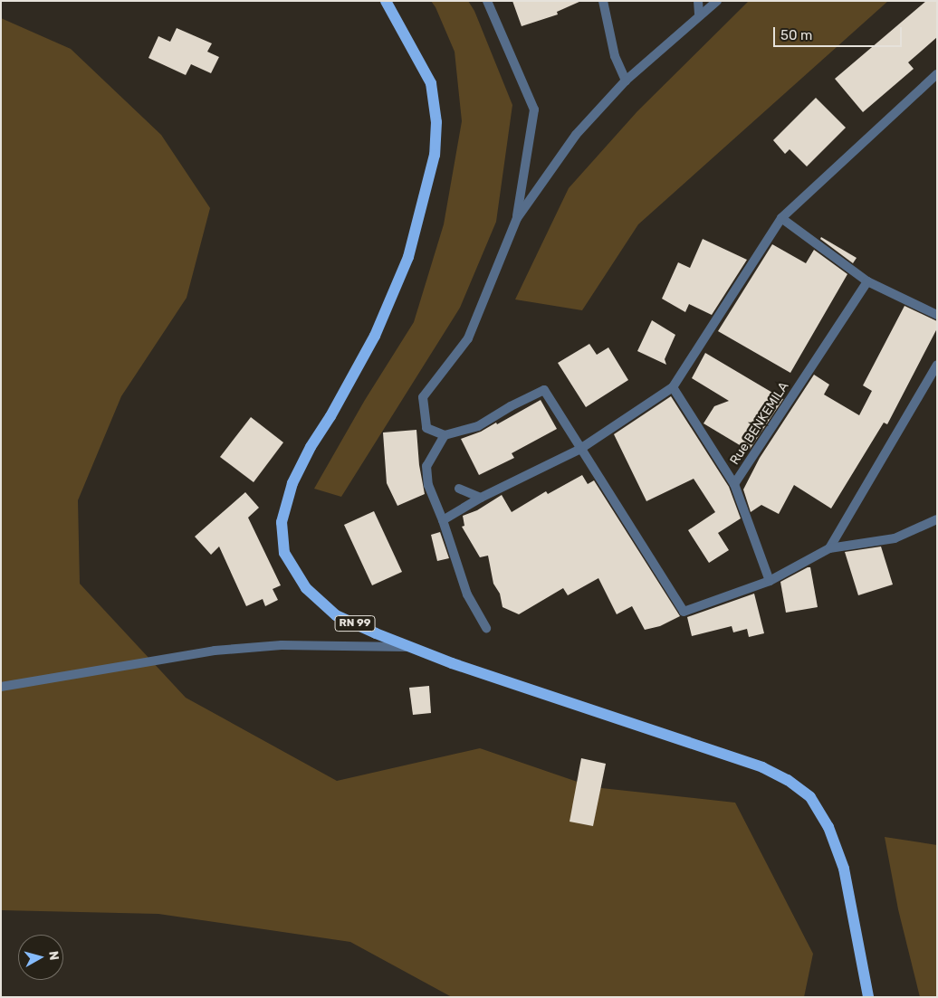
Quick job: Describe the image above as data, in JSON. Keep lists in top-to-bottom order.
{
  "streets": {
    "main road": ["RN 99"],
    "street": ["Rue BENKEMILA"]
  },
  "scale_bar": "50 m",
  "north": "right"
}
